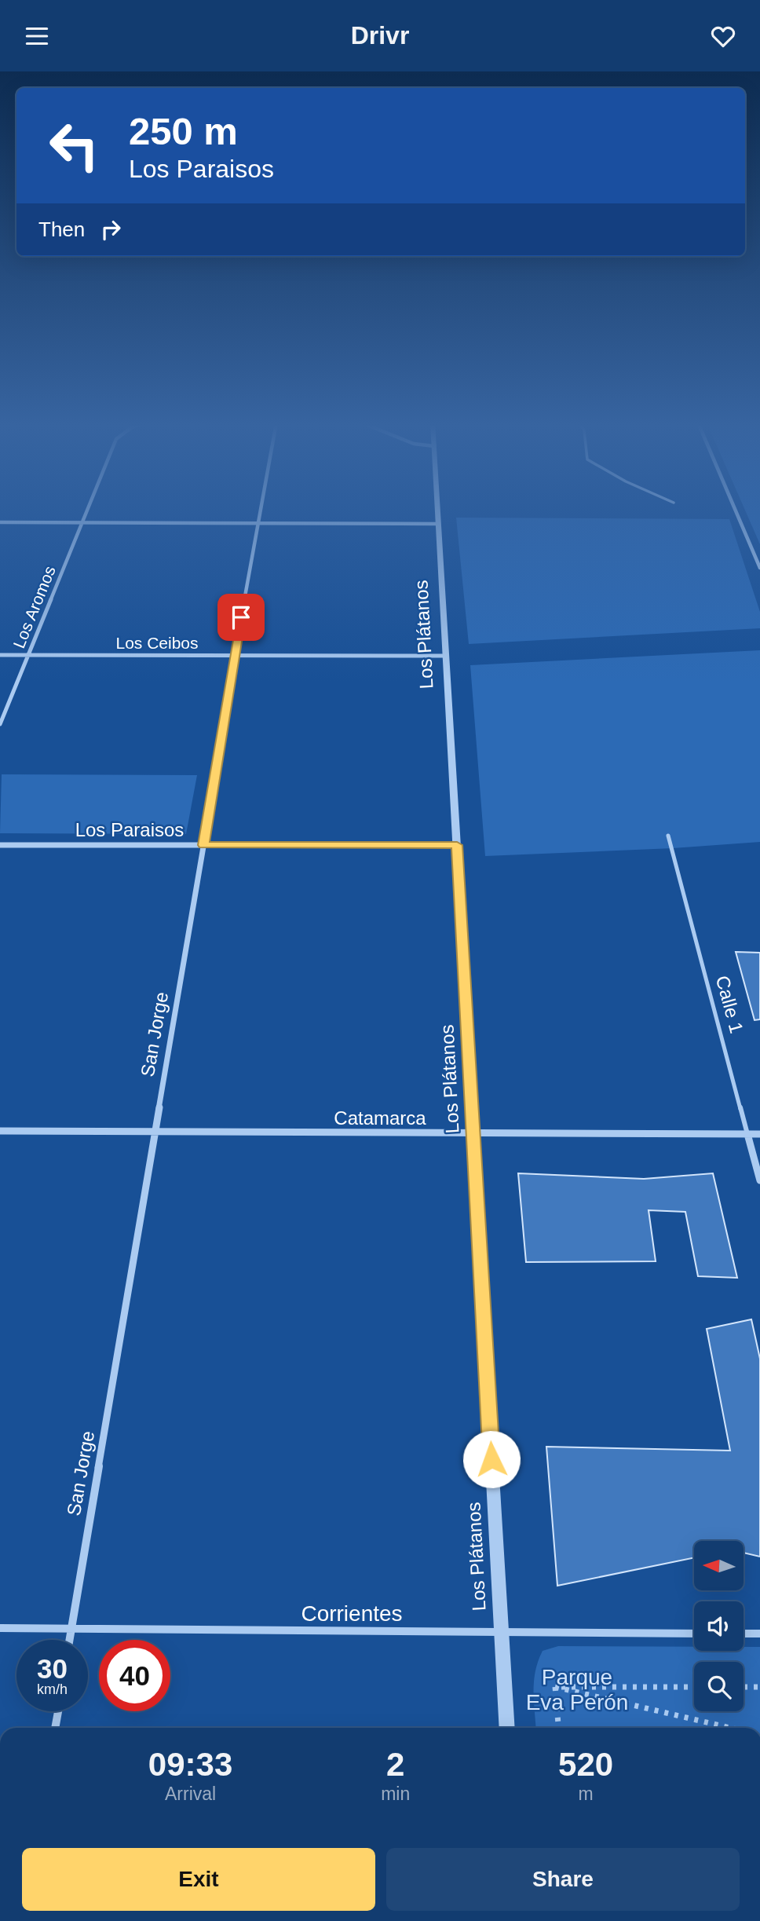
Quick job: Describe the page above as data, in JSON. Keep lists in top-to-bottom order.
{
  "streets": {
    "street": [
      "Los Aromos",
      "Los Plátanos",
      "Los Ceibos",
      "Los Paraisos",
      "Calle 1",
      "San Jorge",
      "Catamarca",
      "Corrientes"
    ]
  },
  "crossings": [
    ["Los Aromos", "Los Ceibos"],
    ["Los Plátanos", "Los Ceibos"],
    ["Los Plátanos", "Los Paraisos"],
    ["Los Plátanos", "Catamarca"],
    ["Los Plátanos", "Corrientes"],
    ["Los Ceibos", "San Jorge"],
    ["Los Paraisos", "San Jorge"],
    ["Calle 1", "Catamarca"],
    ["San Jorge", "Catamarca"],
    ["San Jorge", "Corrientes"]
  ],
  "parks": ["Parque Eva Perón"],
  "north": "left",
  "page": {
    "header": "Drivr",
    "turn": ["250 m", "Los Paraisos"],
    "then": "Then",
    "speed": "30 km/h",
    "limit": "40",
    "eta": [
      "09:33",
      "Arrival",
      "2",
      "min",
      "520",
      "m"
    ],
    "buttons": ["Exit", "Share"]
  }
}
